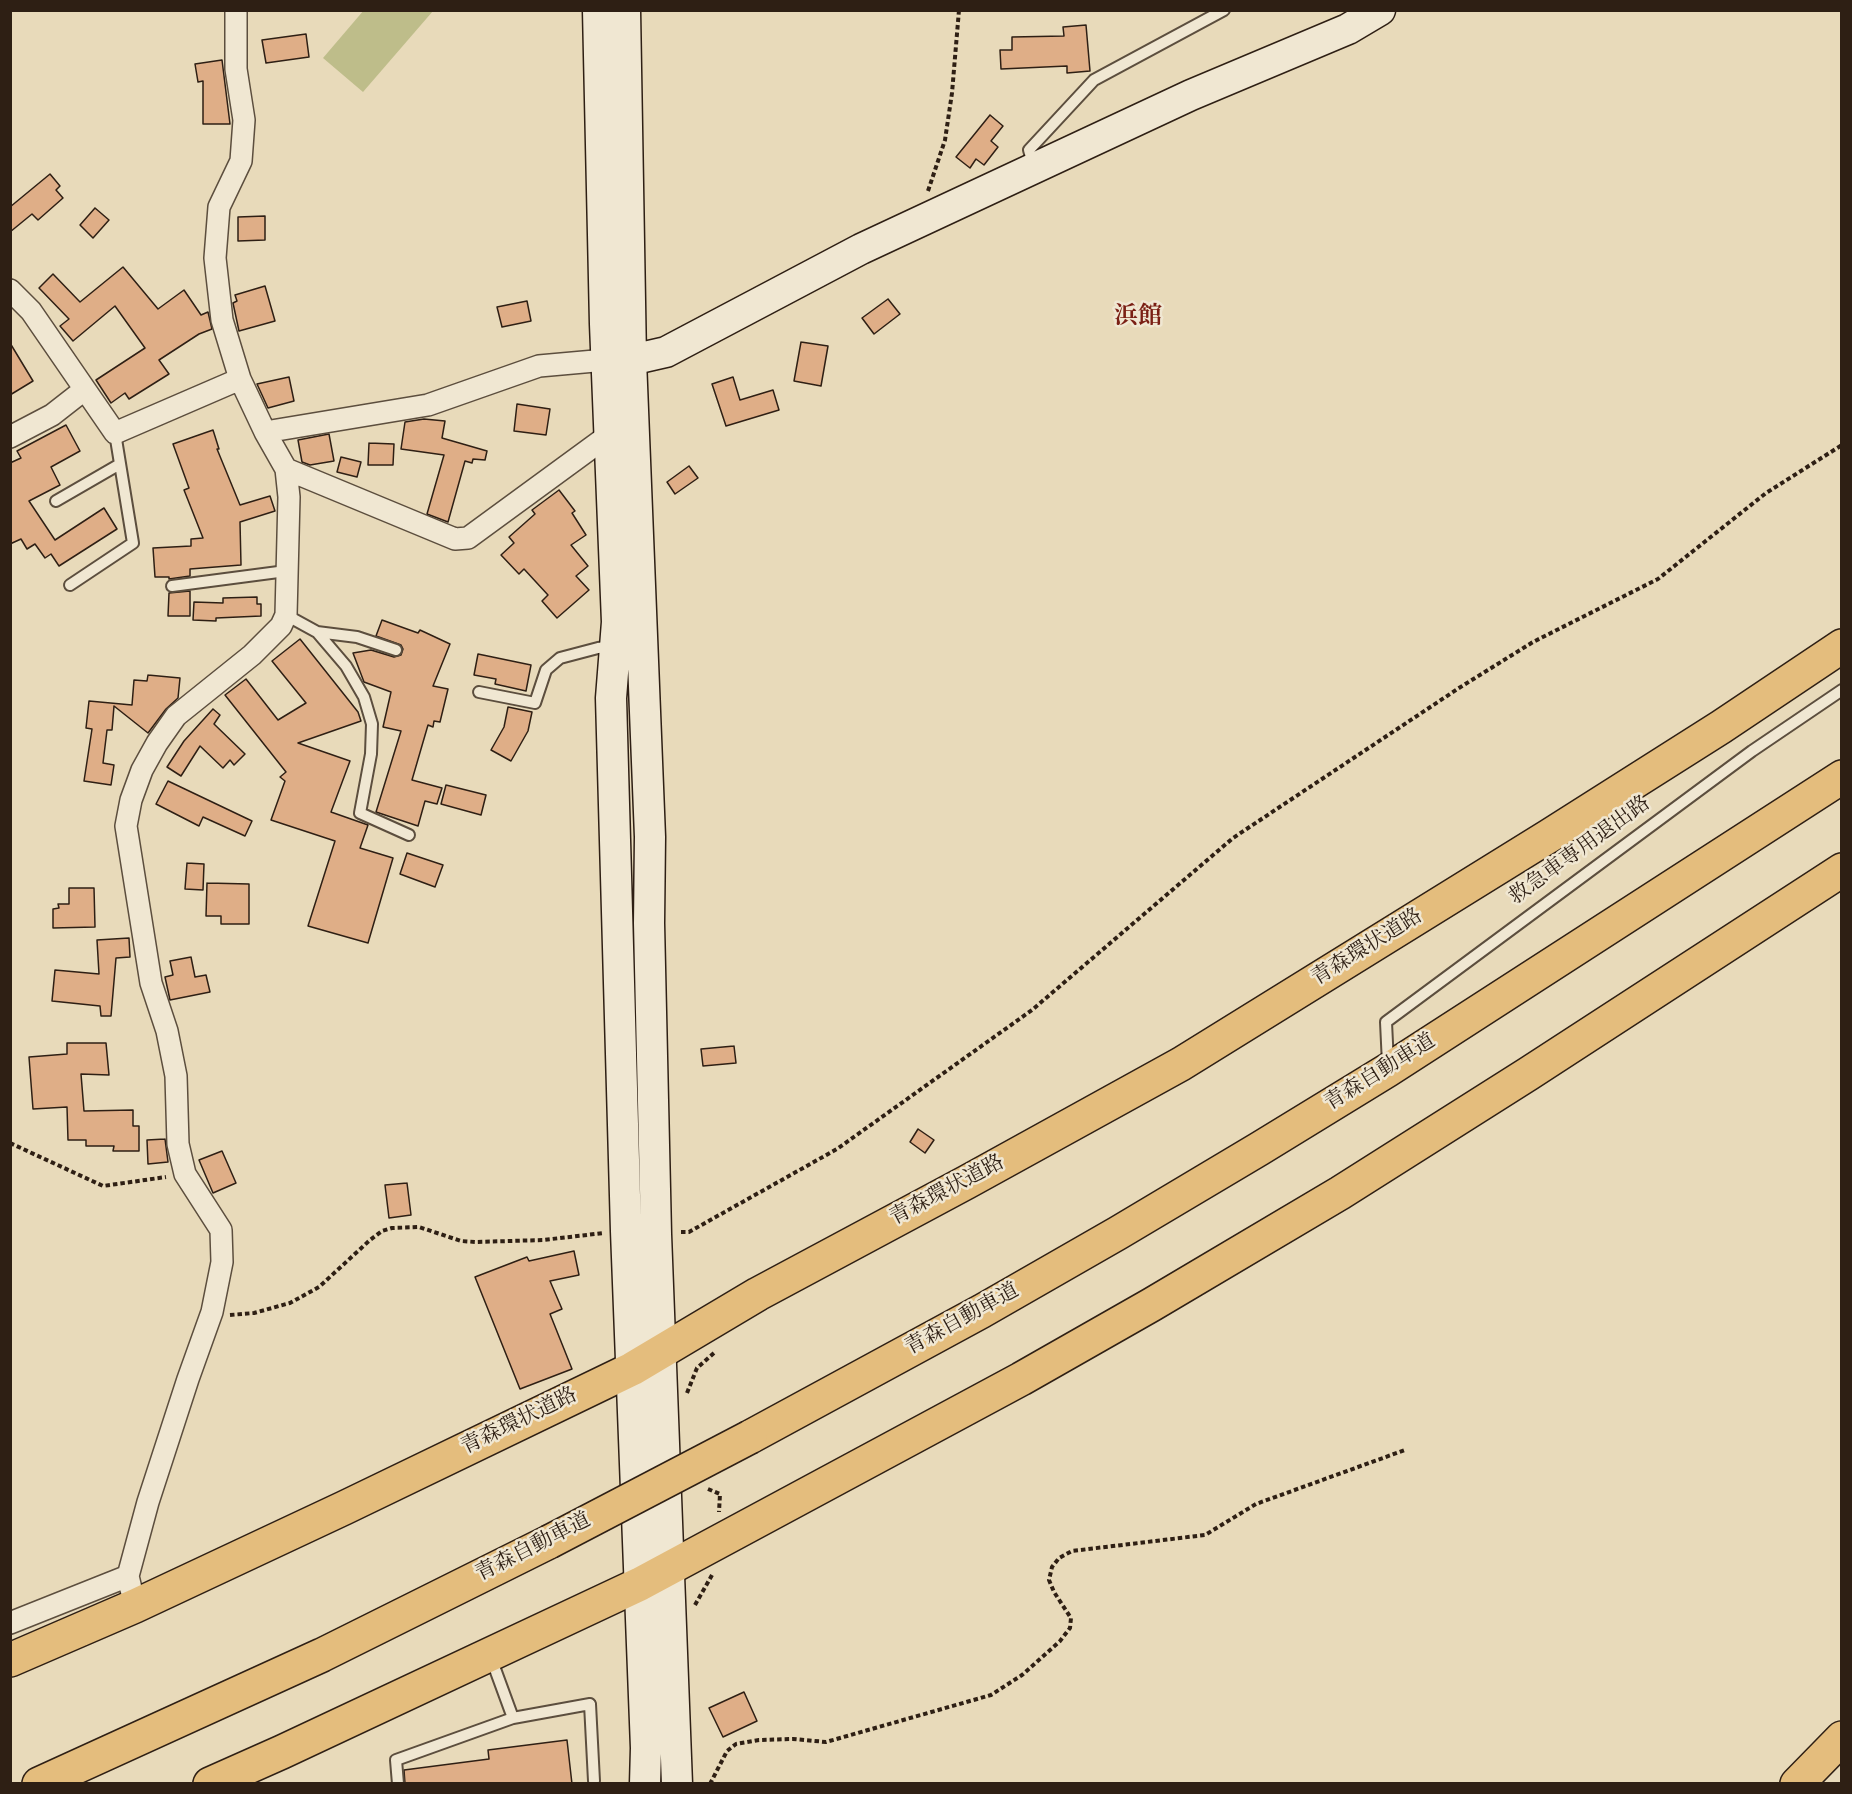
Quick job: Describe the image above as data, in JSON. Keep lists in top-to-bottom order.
{
  "streets": {
    "main road": ["青森環状道路", "青森自動車道"],
    "lane": ["救急車専用退出路"]
  },
  "crossings": [
    ["救急車専用退出路", "青森自動車道"]
  ],
  "districts": ["浜館"]
}
